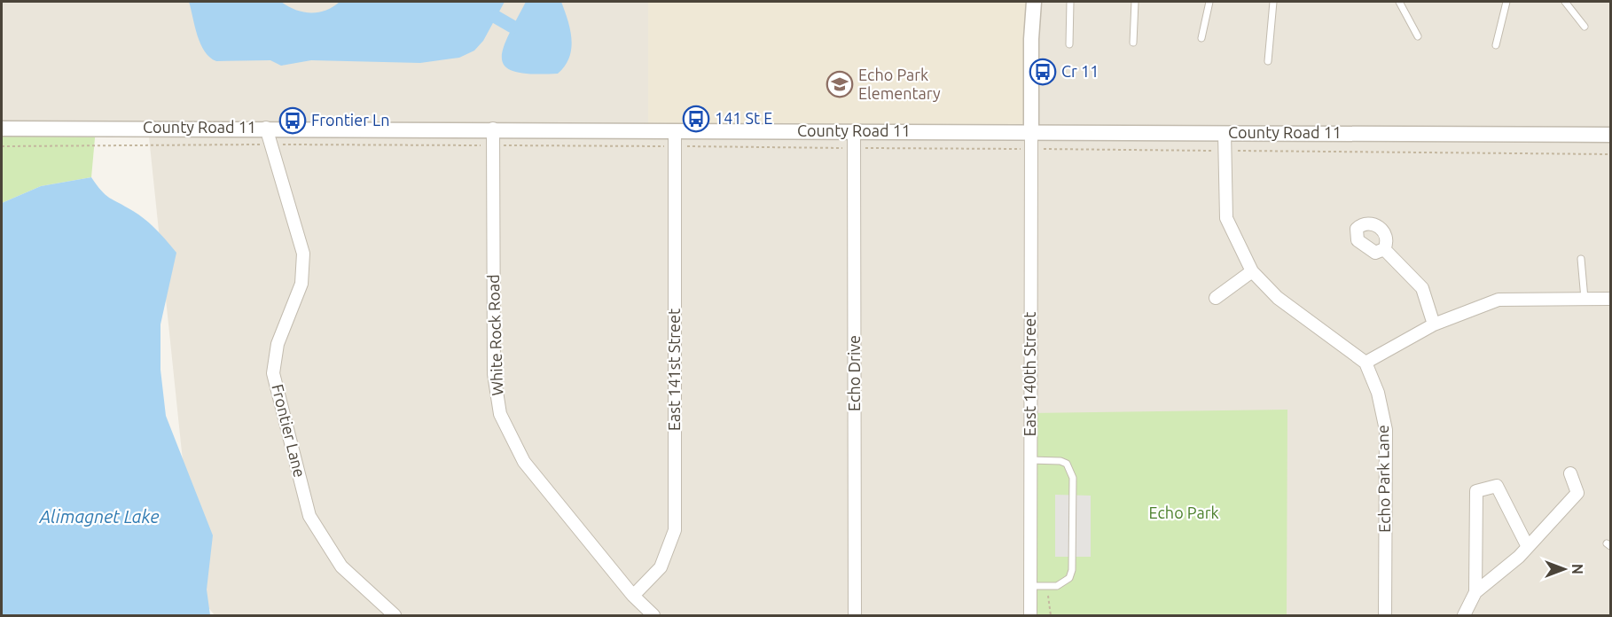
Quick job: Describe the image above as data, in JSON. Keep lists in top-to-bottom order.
{
  "streets": {
    "street": [
      "County Road 11",
      "White Rock Road",
      "East 141st Street",
      "Echo Drive",
      "East 140th Street",
      "Frontier Lane",
      "Echo Park Lane"
    ]
  },
  "crossings": [
    ["County Road 11", "White Rock Road"],
    ["County Road 11", "East 141st Street"],
    ["County Road 11", "Echo Drive"],
    ["County Road 11", "East 140th Street"],
    ["County Road 11", "Frontier Lane"],
    ["White Rock Road", "East 141st Street"]
  ],
  "water": ["Alimagnet Lake"],
  "parks": ["Echo Park"],
  "places": {
    "bus stop": ["Cr 11", "141 St E", "Frontier Ln"],
    "school or university": ["Echo Park Elementary"]
  },
  "north": "right"
}
